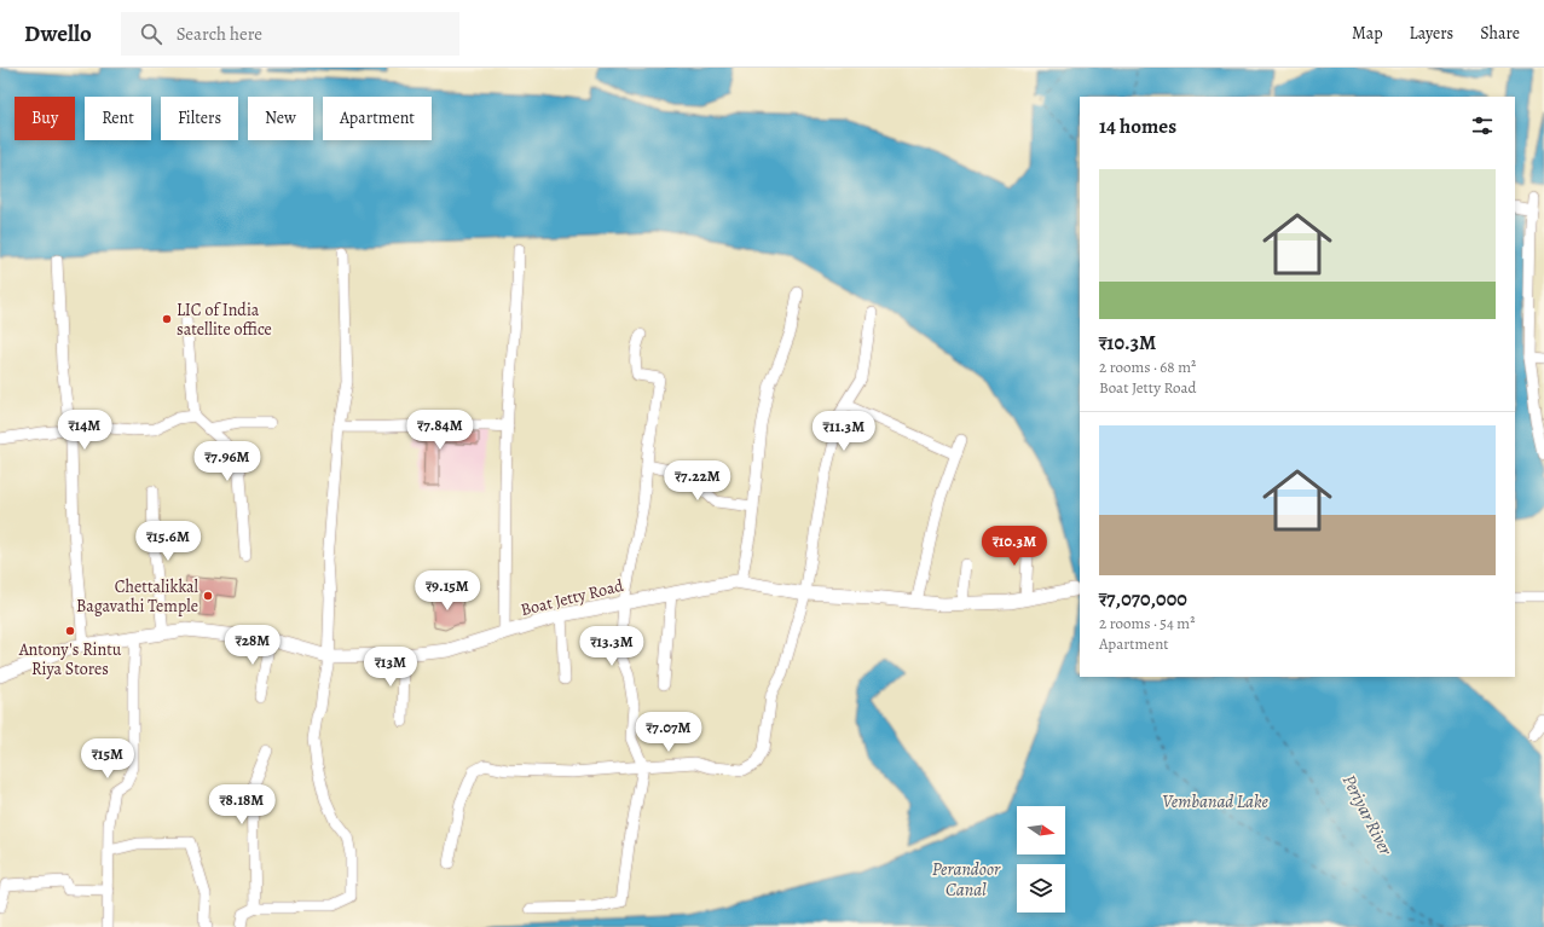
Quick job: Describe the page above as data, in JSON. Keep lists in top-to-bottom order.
{
  "streets": {
    "street": ["Boat Jetty Road"]
  },
  "water": ["Vembanad Lake", "Periyar River", "Perandoor Canal"],
  "places": ["LIC of India satellite office", "Chettalikkal Bagavathi Temple", "Antony's Rintu Riya Stores"],
  "north": "right",
  "page": {
    "header": "Dwello",
    "search": "Search here",
    "nav": ["Map", "Layers", "Share"],
    "chip": [
      "Buy",
      "Rent",
      "Filters",
      "New",
      "Apartment"
    ],
    "heading": "14 homes",
    "list": [
      {
        "name": "₹10.3M",
        "note": "2 rooms · 68 m² · Boat Jetty Road"
      },
      {
        "name": "₹7,070,000",
        "note": "2 rooms · 54 m² · Apartment"
      }
    ],
    "price": [
      "₹14M",
      "₹7.84M",
      "₹11.3M",
      "₹7.96M",
      "₹7.22M",
      "₹15.6M",
      "₹10.3M",
      "₹9.15M",
      "₹28M",
      "₹13.3M",
      "₹13M",
      "₹7.07M",
      "₹15M",
      "₹8.18M"
    ]
  }
}
